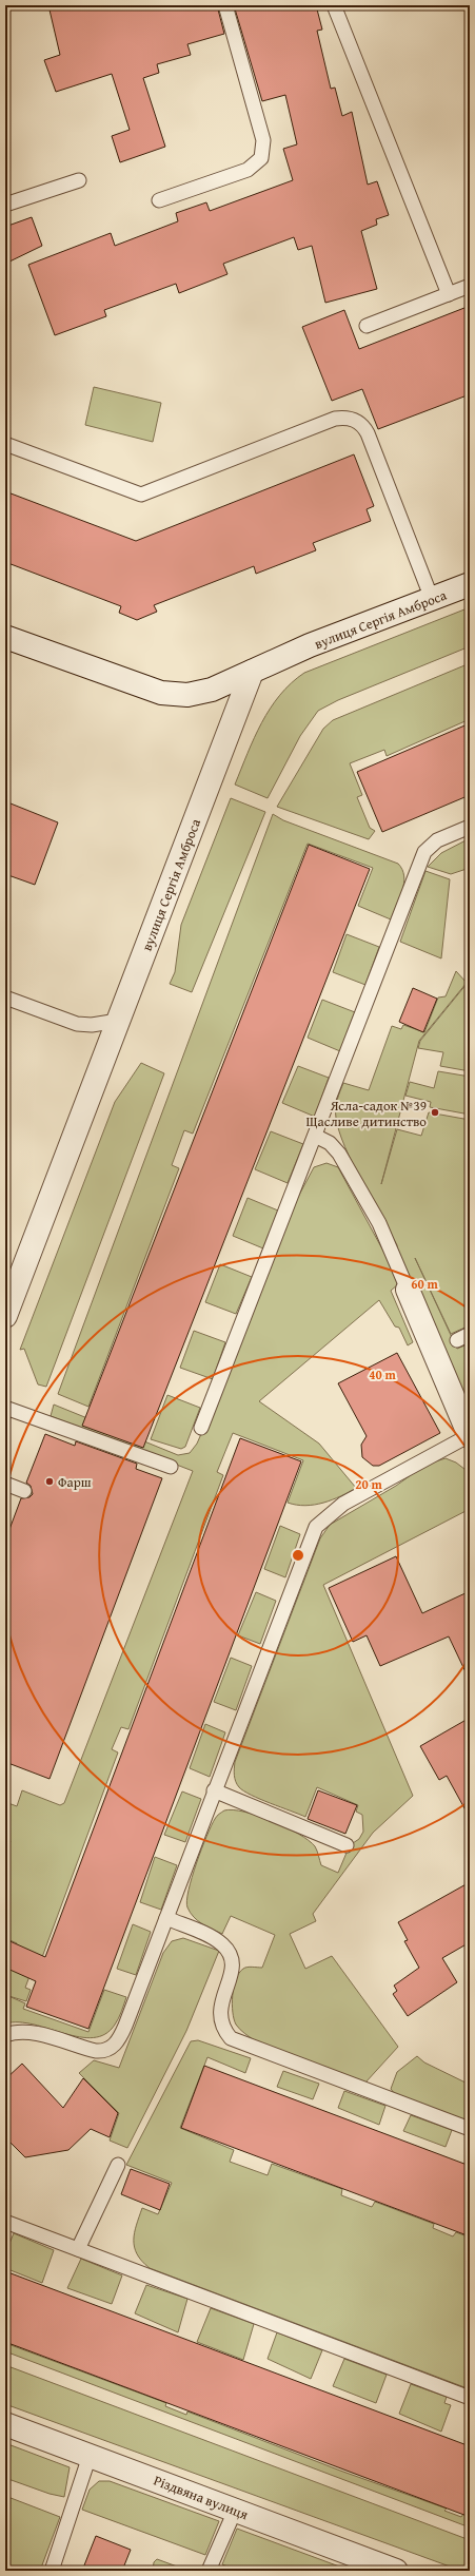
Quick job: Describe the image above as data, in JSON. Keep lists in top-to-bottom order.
{
  "streets": {
    "street": ["вулиця Сергія Амброса", "Різдвяна вулиця"]
  },
  "places": ["Ясла-садок №39 Щасливе дитинство", "Фарш"],
  "rings": ["60 m", "40 m", "20 m"]
}
